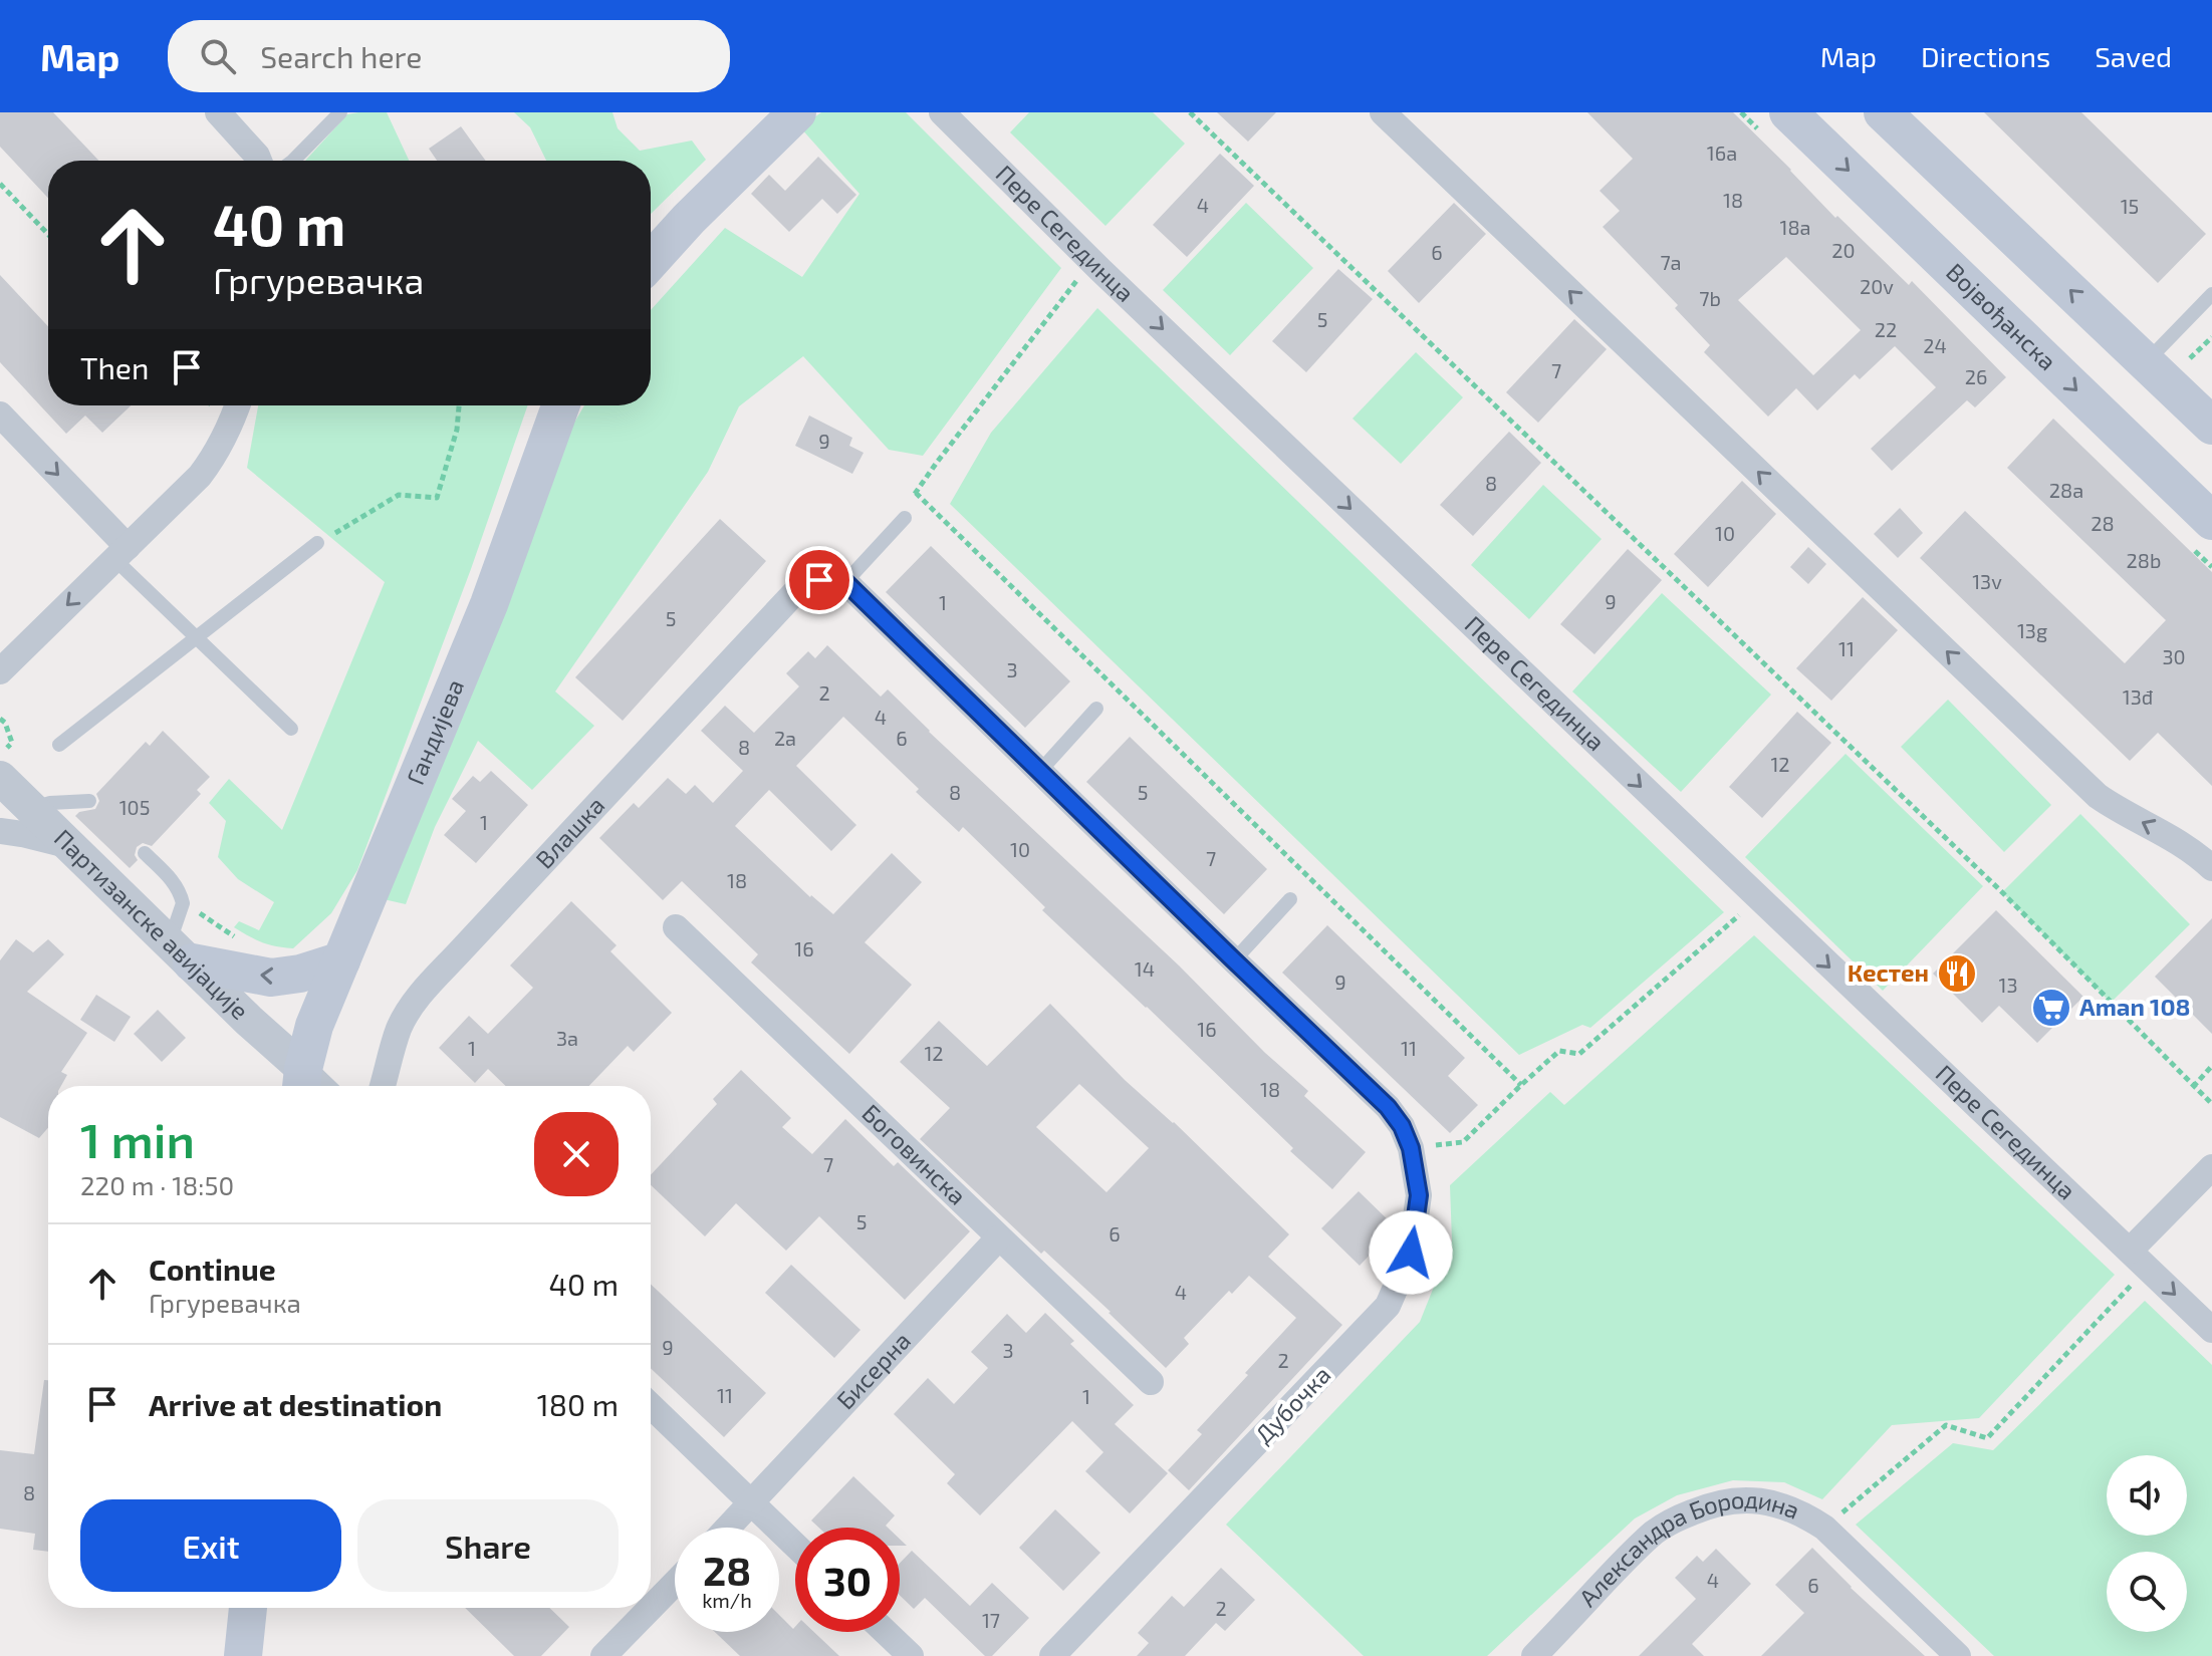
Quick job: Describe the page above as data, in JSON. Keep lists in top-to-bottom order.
{
  "streets": {
    "main road": ["Војвођанска", "Гандијева"],
    "street": [
      "Пере Сегединца",
      "Влашка",
      "Партизанске авијације",
      "Боговинска",
      "Бисерна",
      "Дубочка",
      "Александра Бородина"
    ]
  },
  "crossings": [
    ["Гандијева", "Партизанске авијације"],
    ["Влашка", "Дубочка"],
    ["Боговинска", "Бисерна"]
  ],
  "one_way": ["Пере Сегединца"],
  "places": {
    "restaurant": ["Кестен"],
    "supermarket": ["Aman 108"]
  },
  "house_numbers": [
    "16a",
    "18",
    "4",
    "15",
    "18a",
    "20",
    "6",
    "7a",
    "20v",
    "7b",
    "5",
    "22",
    "24",
    "7",
    "26",
    "9",
    "8",
    "28a",
    "28",
    "10",
    "28b",
    "13v",
    "9",
    "1",
    "5",
    "13g",
    "11",
    "30",
    "3",
    "2",
    "13đ",
    "4",
    "2a",
    "6",
    "8",
    "12",
    "8",
    "5",
    "105",
    "1",
    "10",
    "7",
    "18",
    "16",
    "14",
    "9",
    "13",
    "16",
    "3a",
    "1",
    "11",
    "12",
    "18",
    "7",
    "5",
    "6",
    "4",
    "9",
    "3",
    "2",
    "11",
    "1",
    "8",
    "4",
    "6",
    "2",
    "17"
  ],
  "page": {
    "header": "Map",
    "search": "Search here",
    "nav": ["Map", "Directions", "Saved"],
    "turn": ["40 m", "Гргуревачка"],
    "then": "Then",
    "heading": ["1 min", "220 m · 18:50"],
    "list": [
      {
        "name": "Continue",
        "note": "Гргуревачка",
        "value": "40 m"
      },
      {
        "name": "Arrive at destination",
        "value": "180 m"
      }
    ],
    "buttons": ["Exit", "Share"],
    "speed": "28 km/h",
    "limit": "30"
  }
}
